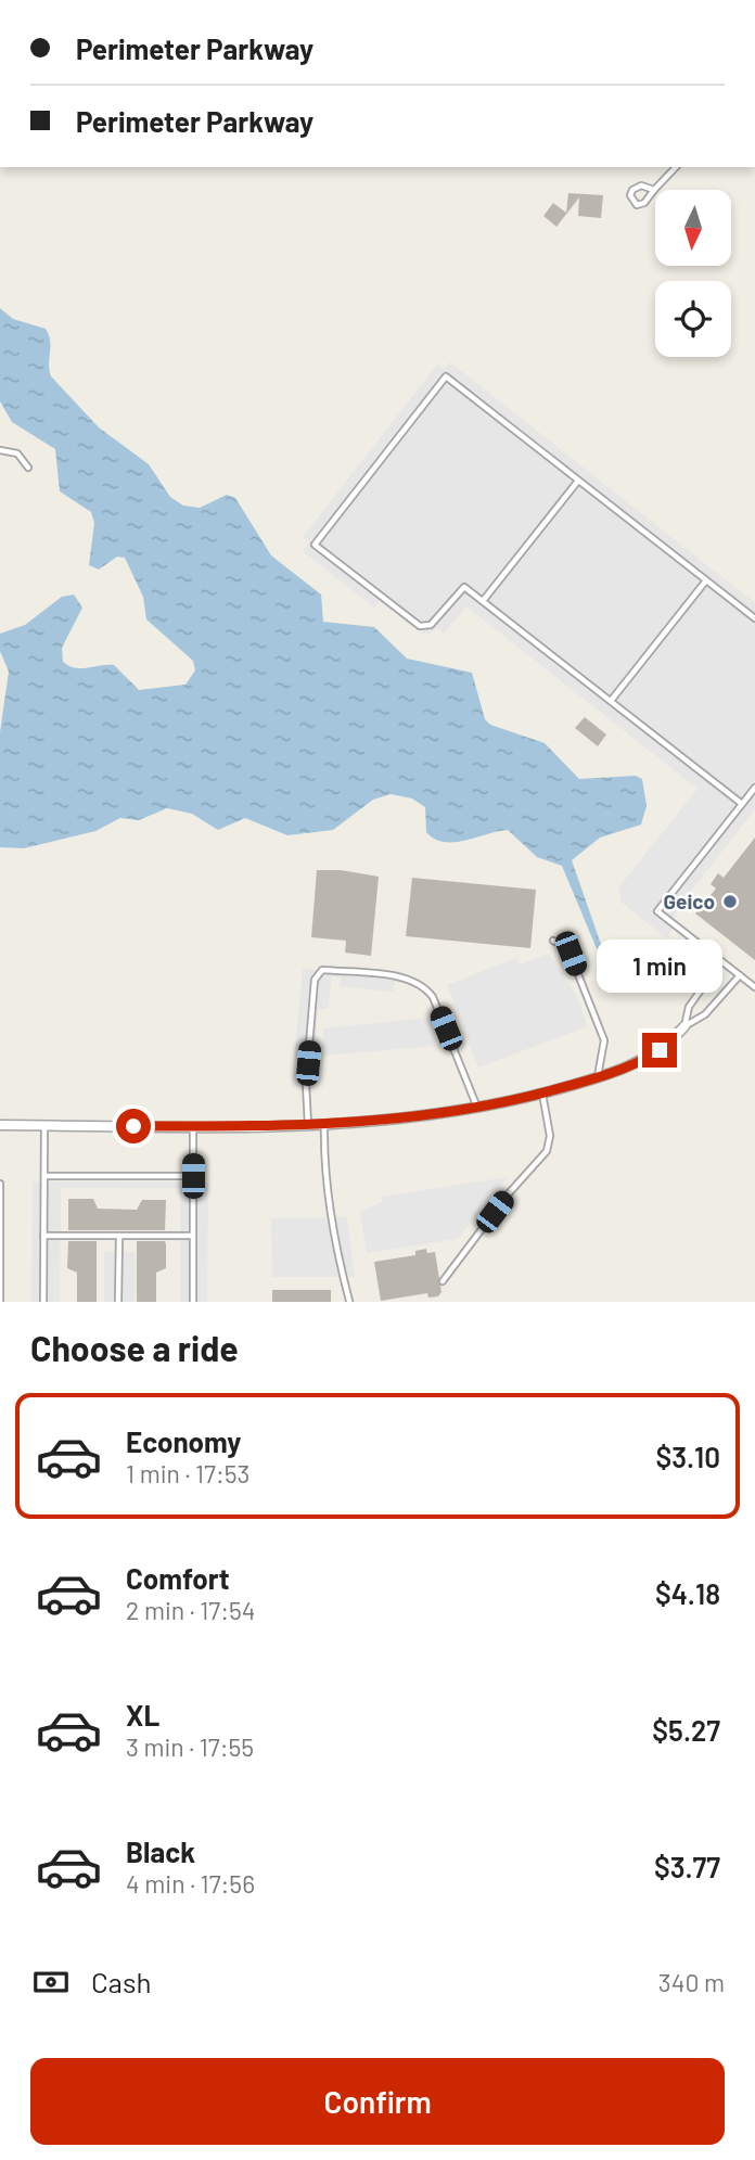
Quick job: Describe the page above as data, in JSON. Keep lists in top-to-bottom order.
{
  "places": ["Geico"],
  "north": "bottom",
  "page": {
    "banner": ["Perimeter Parkway", "Perimeter Parkway"],
    "bubble": "1 min",
    "heading": "Choose a ride",
    "list": [
      {
        "name": "Economy",
        "note": "1 min · 17:53",
        "value": "$3.10"
      },
      {
        "name": "Comfort",
        "note": "2 min · 17:54",
        "value": "$4.18"
      },
      {
        "name": "XL",
        "note": "3 min · 17:55",
        "value": "$5.27"
      },
      {
        "name": "Black",
        "note": "4 min · 17:56",
        "value": "$3.77"
      }
    ],
    "pay": ["Cash", "340 m"],
    "buttons": "Confirm"
  }
}
